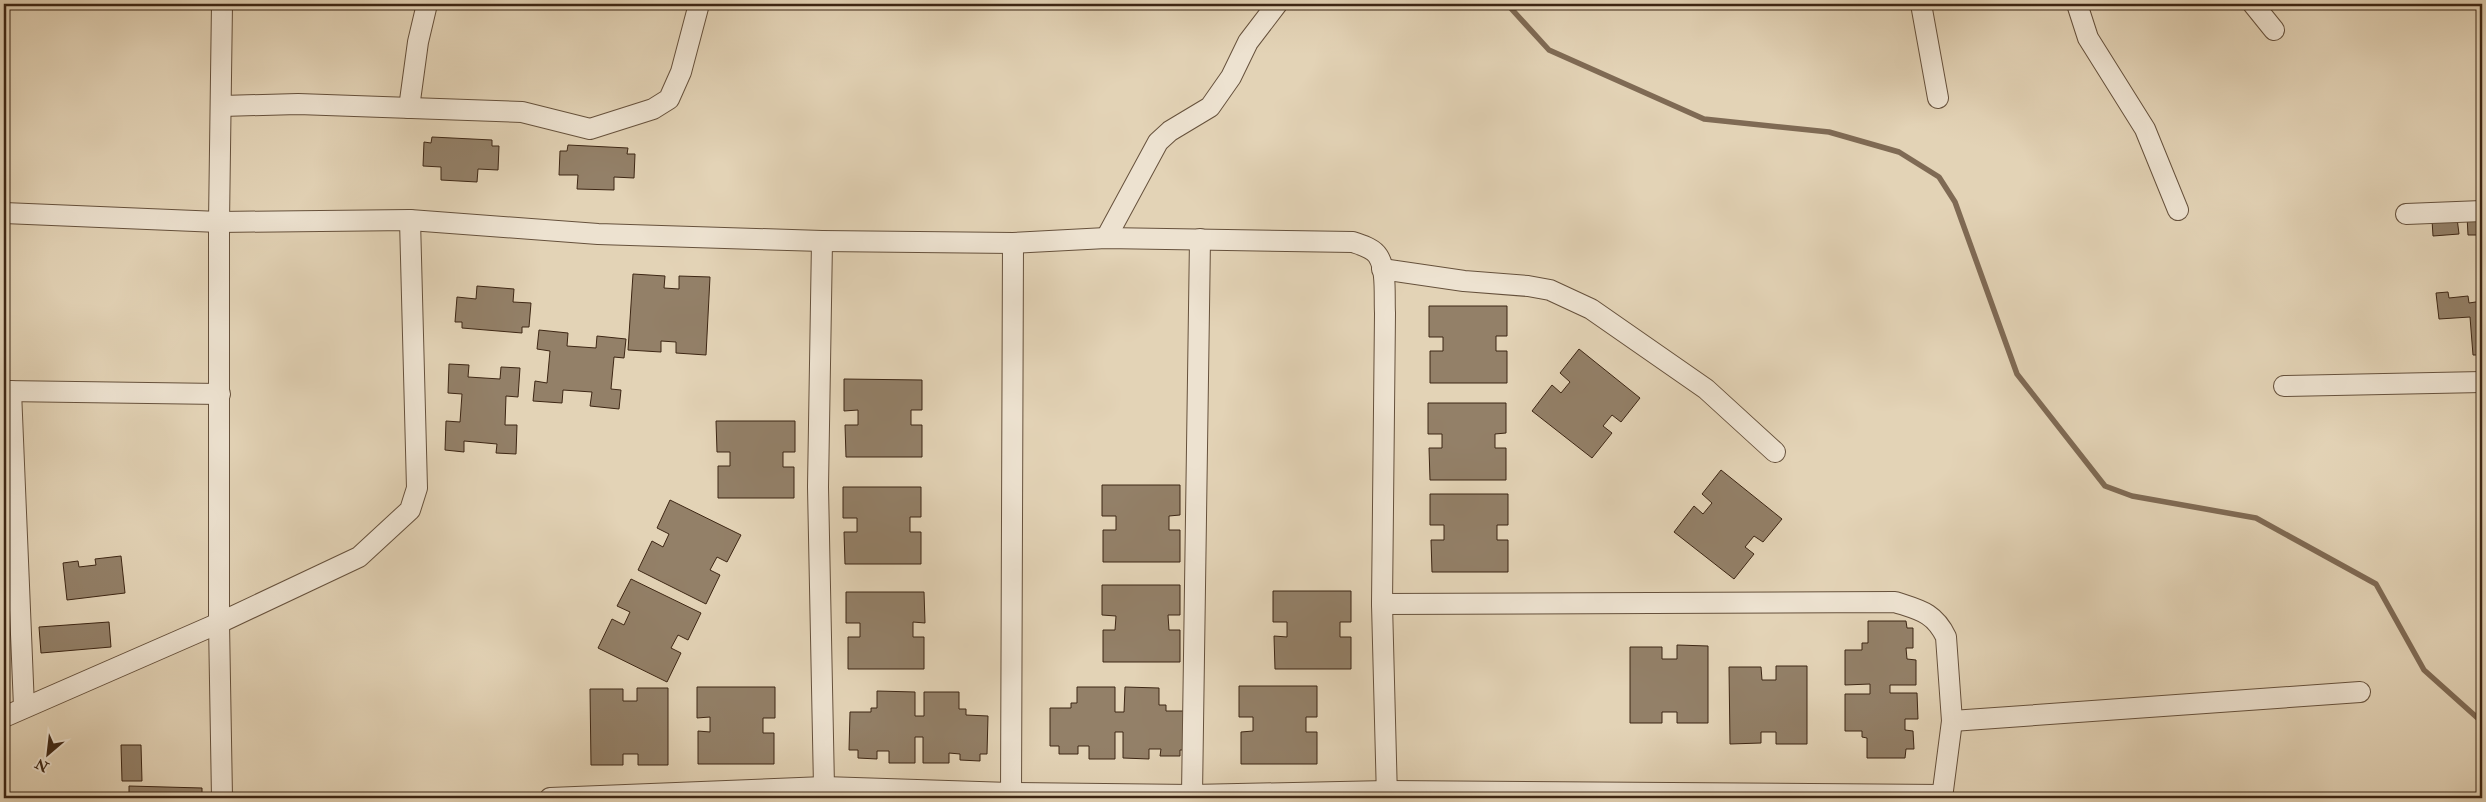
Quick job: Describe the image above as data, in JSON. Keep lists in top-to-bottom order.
{
  "north": "bottom left"
}
